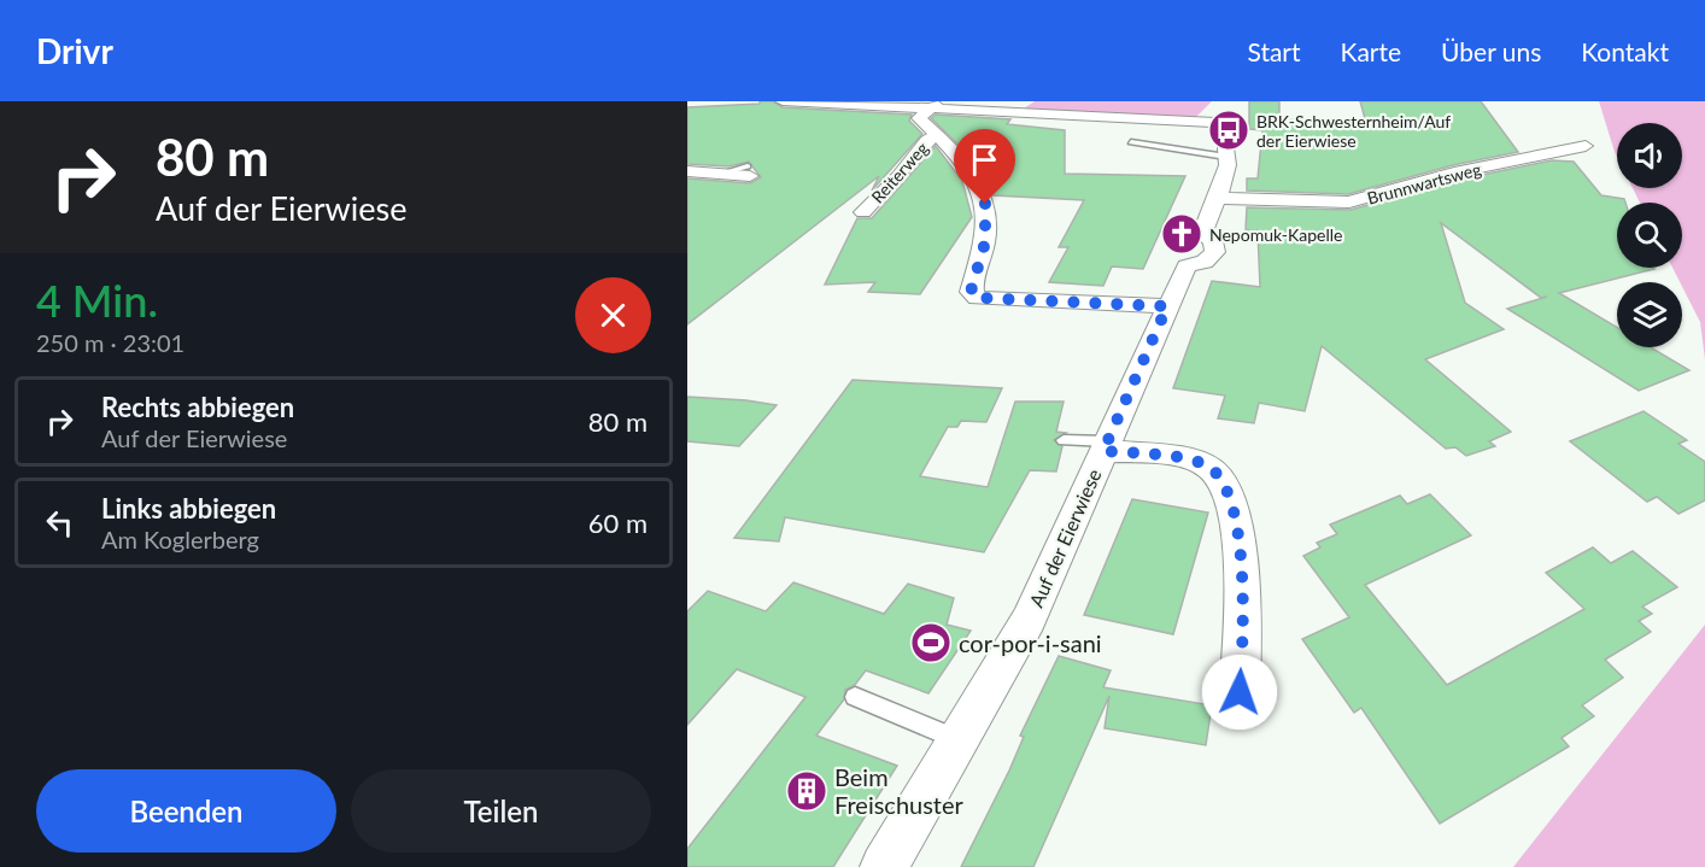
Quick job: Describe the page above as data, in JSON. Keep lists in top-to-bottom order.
{
  "streets": {
    "street": ["Reiterweg", "Brunnwartsweg", "Auf der Eierwiese"]
  },
  "crossings": [
    ["Brunnwartsweg", "Auf der Eierwiese"]
  ],
  "places": {
    "bus stop": ["BRK-Schwesternheim/Auf der Eierwiese"],
    "church": ["Nepomuk-Kapelle"],
    "sports": ["cor-por-i-sani"],
    "building": ["Beim Freischuster"]
  },
  "page": {
    "header": "Drivr",
    "nav": [
      "Start",
      "Karte",
      "Über uns",
      "Kontakt"
    ],
    "turn": ["80 m", "Auf der Eierwiese"],
    "heading": ["4 Min.", "250 m · 23:01"],
    "list": [
      {
        "name": "Rechts abbiegen",
        "note": "Auf der Eierwiese",
        "value": "80 m"
      },
      {
        "name": "Links abbiegen",
        "note": "Am Koglerberg",
        "value": "60 m"
      }
    ],
    "buttons": ["Beenden", "Teilen"]
  }
}
